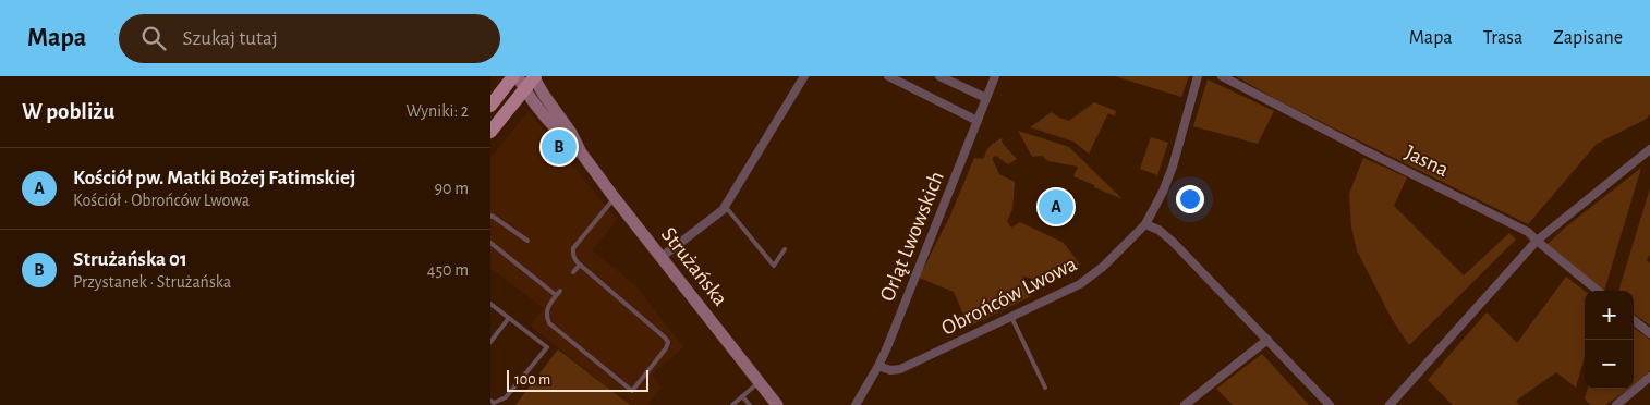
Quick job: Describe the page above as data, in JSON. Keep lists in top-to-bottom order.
{
  "streets": {
    "main road": ["Strużańska"],
    "street": ["Jasna", "Orląt Lwowskich", "Obrońców Lwowa"]
  },
  "crossings": [
    ["Orląt Lwowskich", "Obrońców Lwowa"]
  ],
  "scale_bar": "100 m",
  "page": {
    "header": "Mapa",
    "search": "Szukaj tutaj",
    "nav": ["Mapa", "Trasa", "Zapisane"],
    "heading": ["W pobliżu", "Wyniki: 2"],
    "pins": ["B", "A"],
    "list": [
      {
        "mark": "A",
        "name": "Kościół pw. Matki Bożej Fatimskiej",
        "note": "Kościół · Obrońców Lwowa",
        "value": "90 m"
      },
      {
        "mark": "B",
        "name": "Strużańska 01",
        "note": "Przystanek · Strużańska",
        "value": "450 m"
      }
    ],
    "map_buttons": ["+", "−"],
    "scale": "100 m"
  }
}
